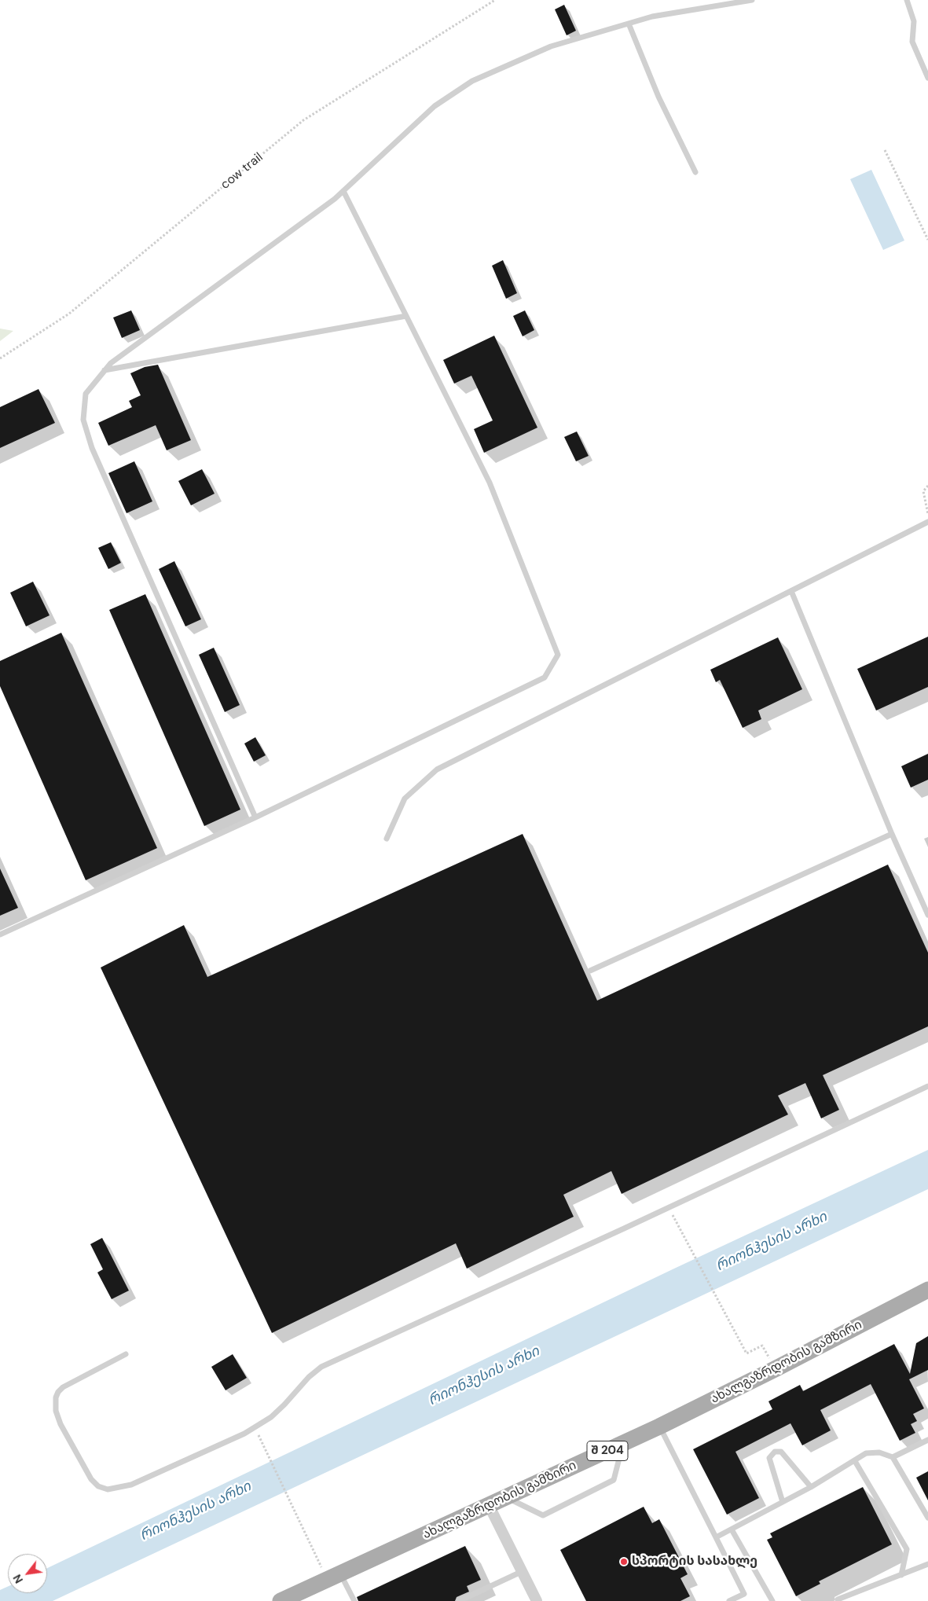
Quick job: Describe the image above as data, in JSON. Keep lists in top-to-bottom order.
{
  "streets": {
    "main road": ["ახალგაზრდობის გამზირი", "შ 204"],
    "path": ["cow trail"]
  },
  "water": ["რიონჰესის არხი"],
  "places": ["სპორტის სასახლე"],
  "north": "bottom left"
}
